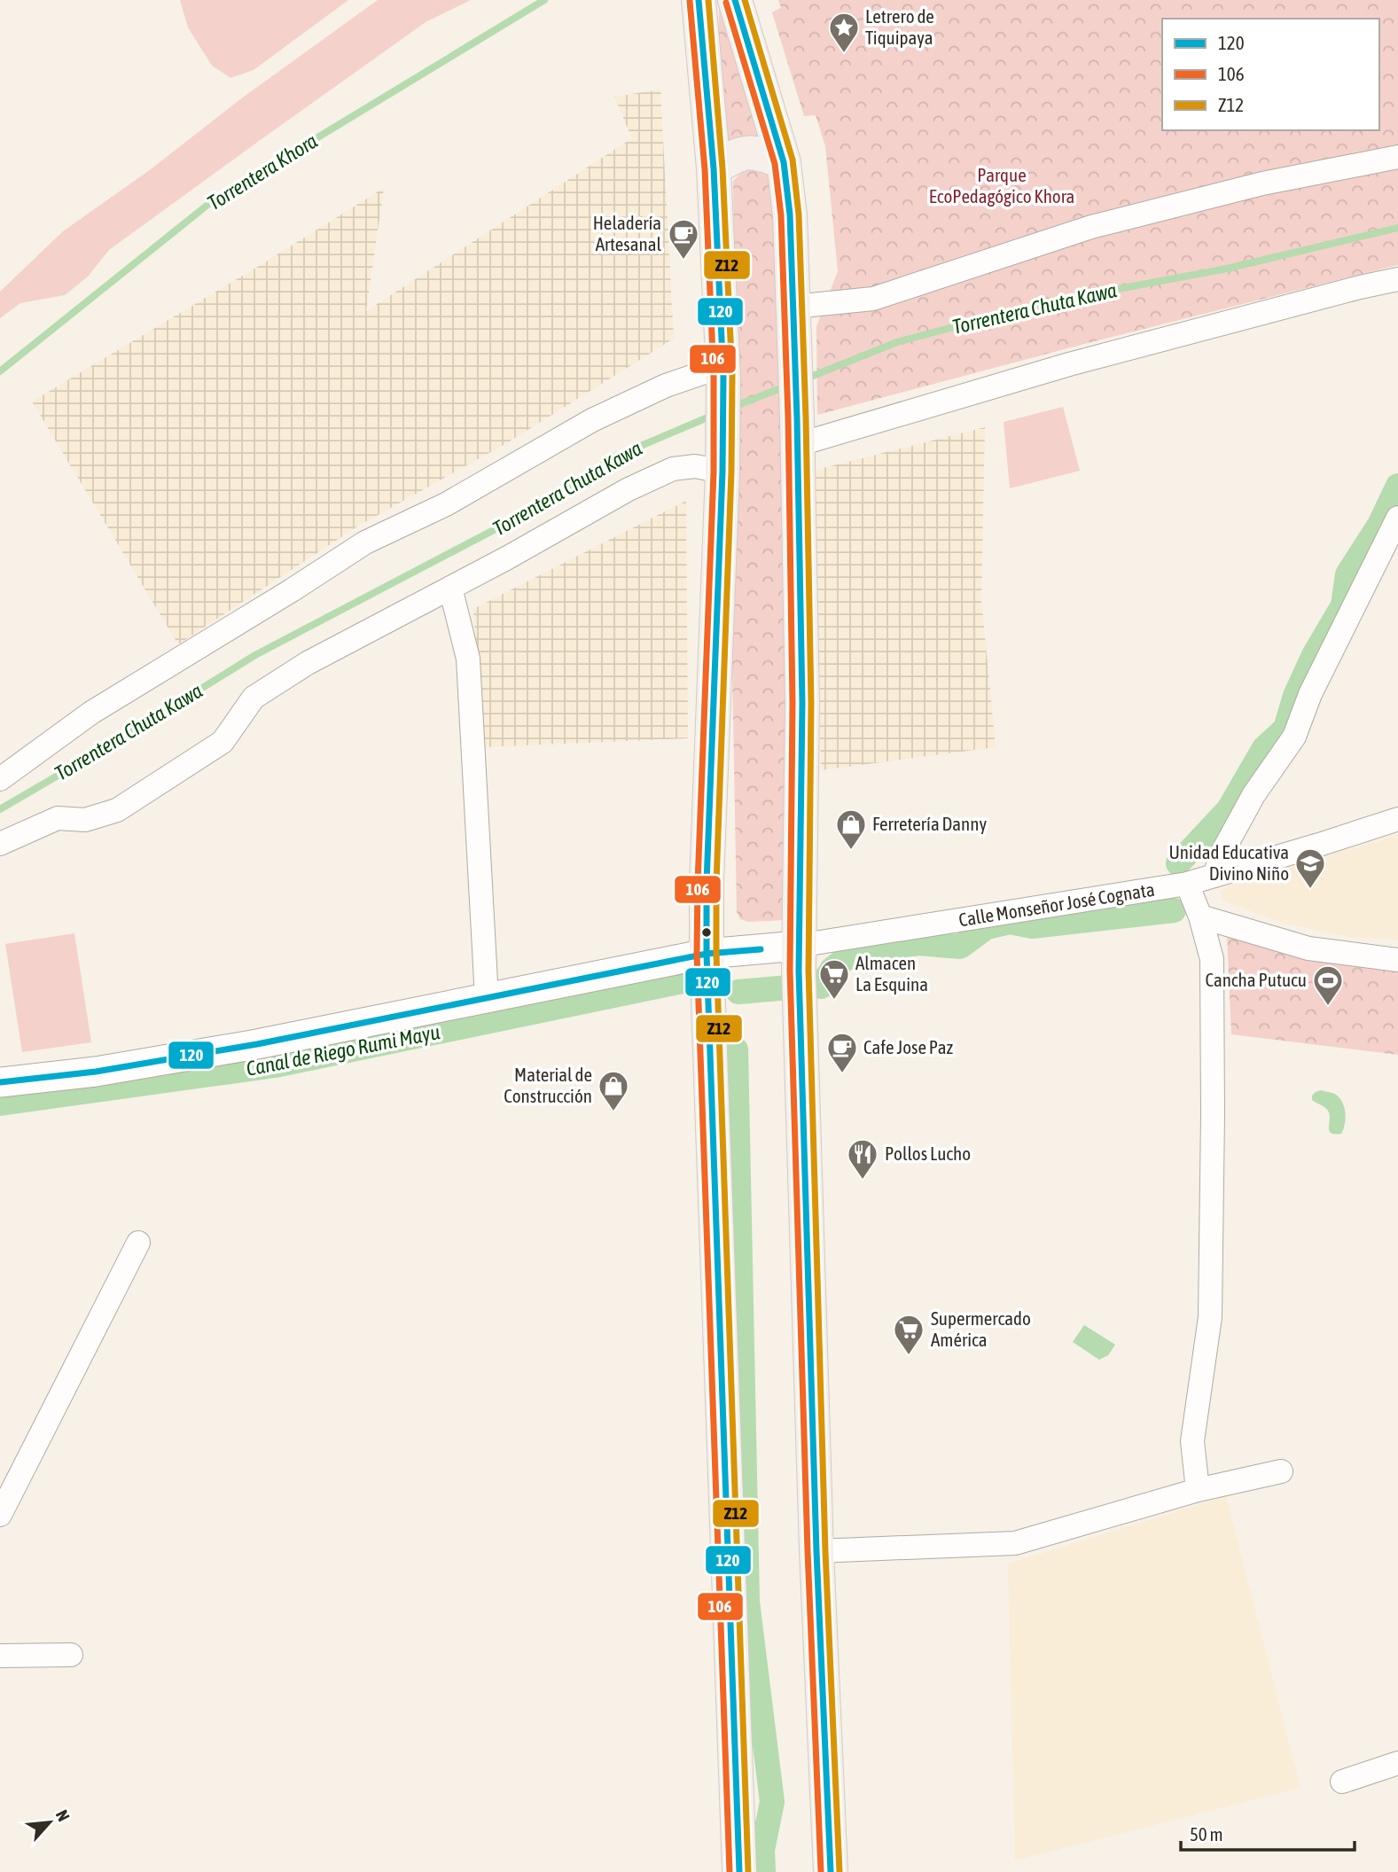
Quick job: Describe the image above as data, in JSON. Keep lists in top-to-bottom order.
{
  "streets": {
    "street": ["Calle Monseñor José Cognata"]
  },
  "water": ["Torrentera Khora", "Torrentera Chuta Kawa", "Canal de Riego Rumi Mayu"],
  "parks": ["Parque EcoPedagógico Khora"],
  "places": {
    "place": ["Letrero de Tiquipaya"],
    "cafe": ["Heladería Artesanal", "Cafe Jose Paz"],
    "shop": ["Ferretería Danny", "Material de Construcción"],
    "school or university": ["Unidad Educativa Divino Niño"],
    "supermarket": ["Almacen La Esquina", "Supermercado América"],
    "sports": ["Cancha Putucu"],
    "restaurant": ["Pollos Lucho"]
  },
  "lines": ["transit line 120", "transit line Z12", "transit line 106"],
  "legend": ["120", "106", "Z12"],
  "scale_bar": "50 m",
  "north": "top right"
}
